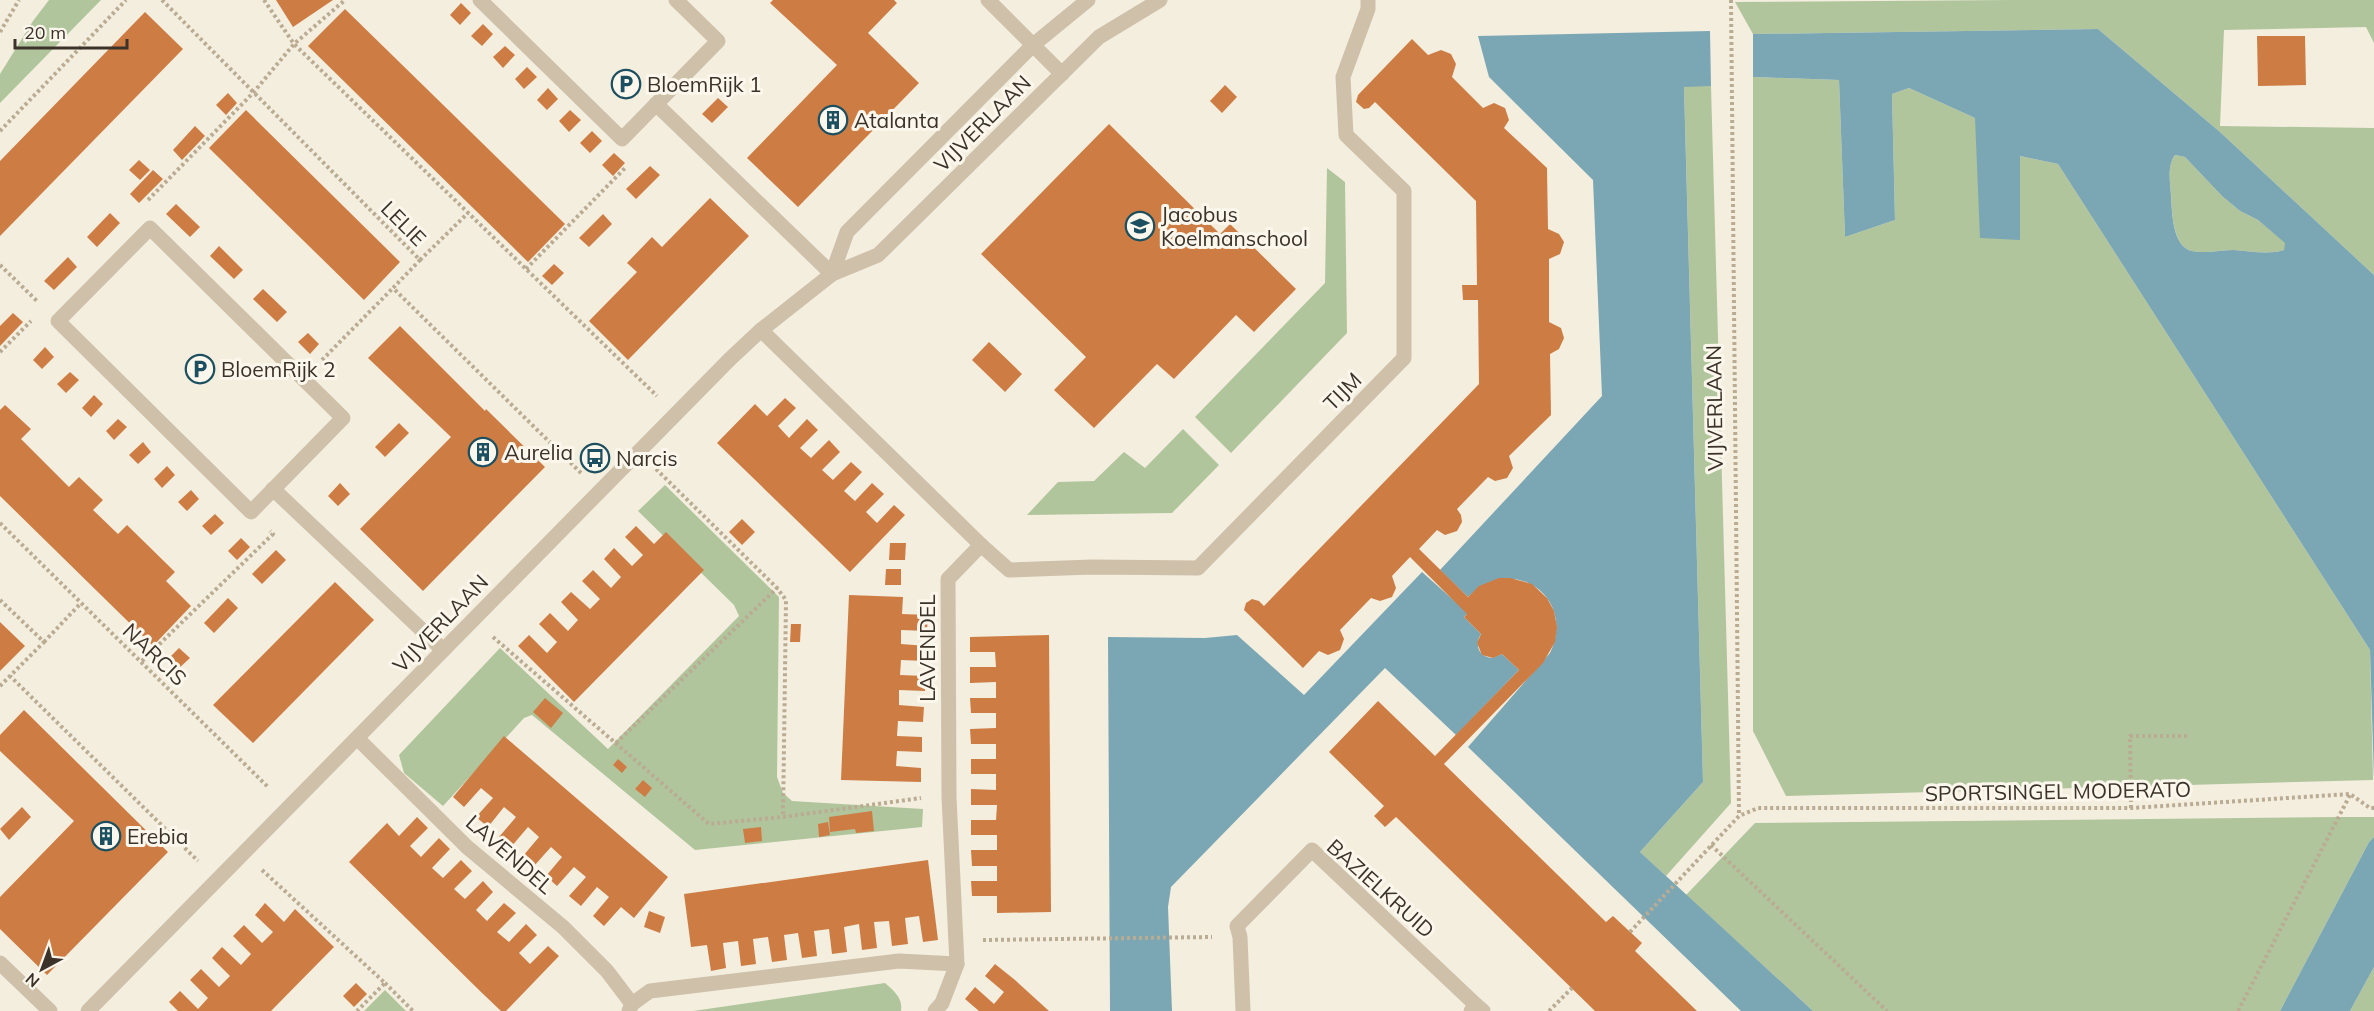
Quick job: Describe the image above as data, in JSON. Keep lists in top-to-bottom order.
{
  "streets": {
    "street": [
      "VIJVERLAAN",
      "TIJM",
      "LAVENDEL",
      "BAZIELKRUID"
    ],
    "path": ["LELIE", "NARCIS", "SPORTSINGEL MODERATO"]
  },
  "crossings": [
    ["VIJVERLAAN", "LAVENDEL"],
    ["VIJVERLAAN", "NARCIS"],
    ["VIJVERLAAN", "SPORTSINGEL MODERATO"],
    ["TIJM", "LAVENDEL"]
  ],
  "places": {
    "parking": ["BloemRijk 1", "BloemRijk 2"],
    "building": ["Atalanta", "Aurelia", "Erebia"],
    "school or university": ["Jacobus Koelmanschool"],
    "bus stop": ["Narcis"]
  },
  "scale_bar": "20 m",
  "north": "bottom left"
}
